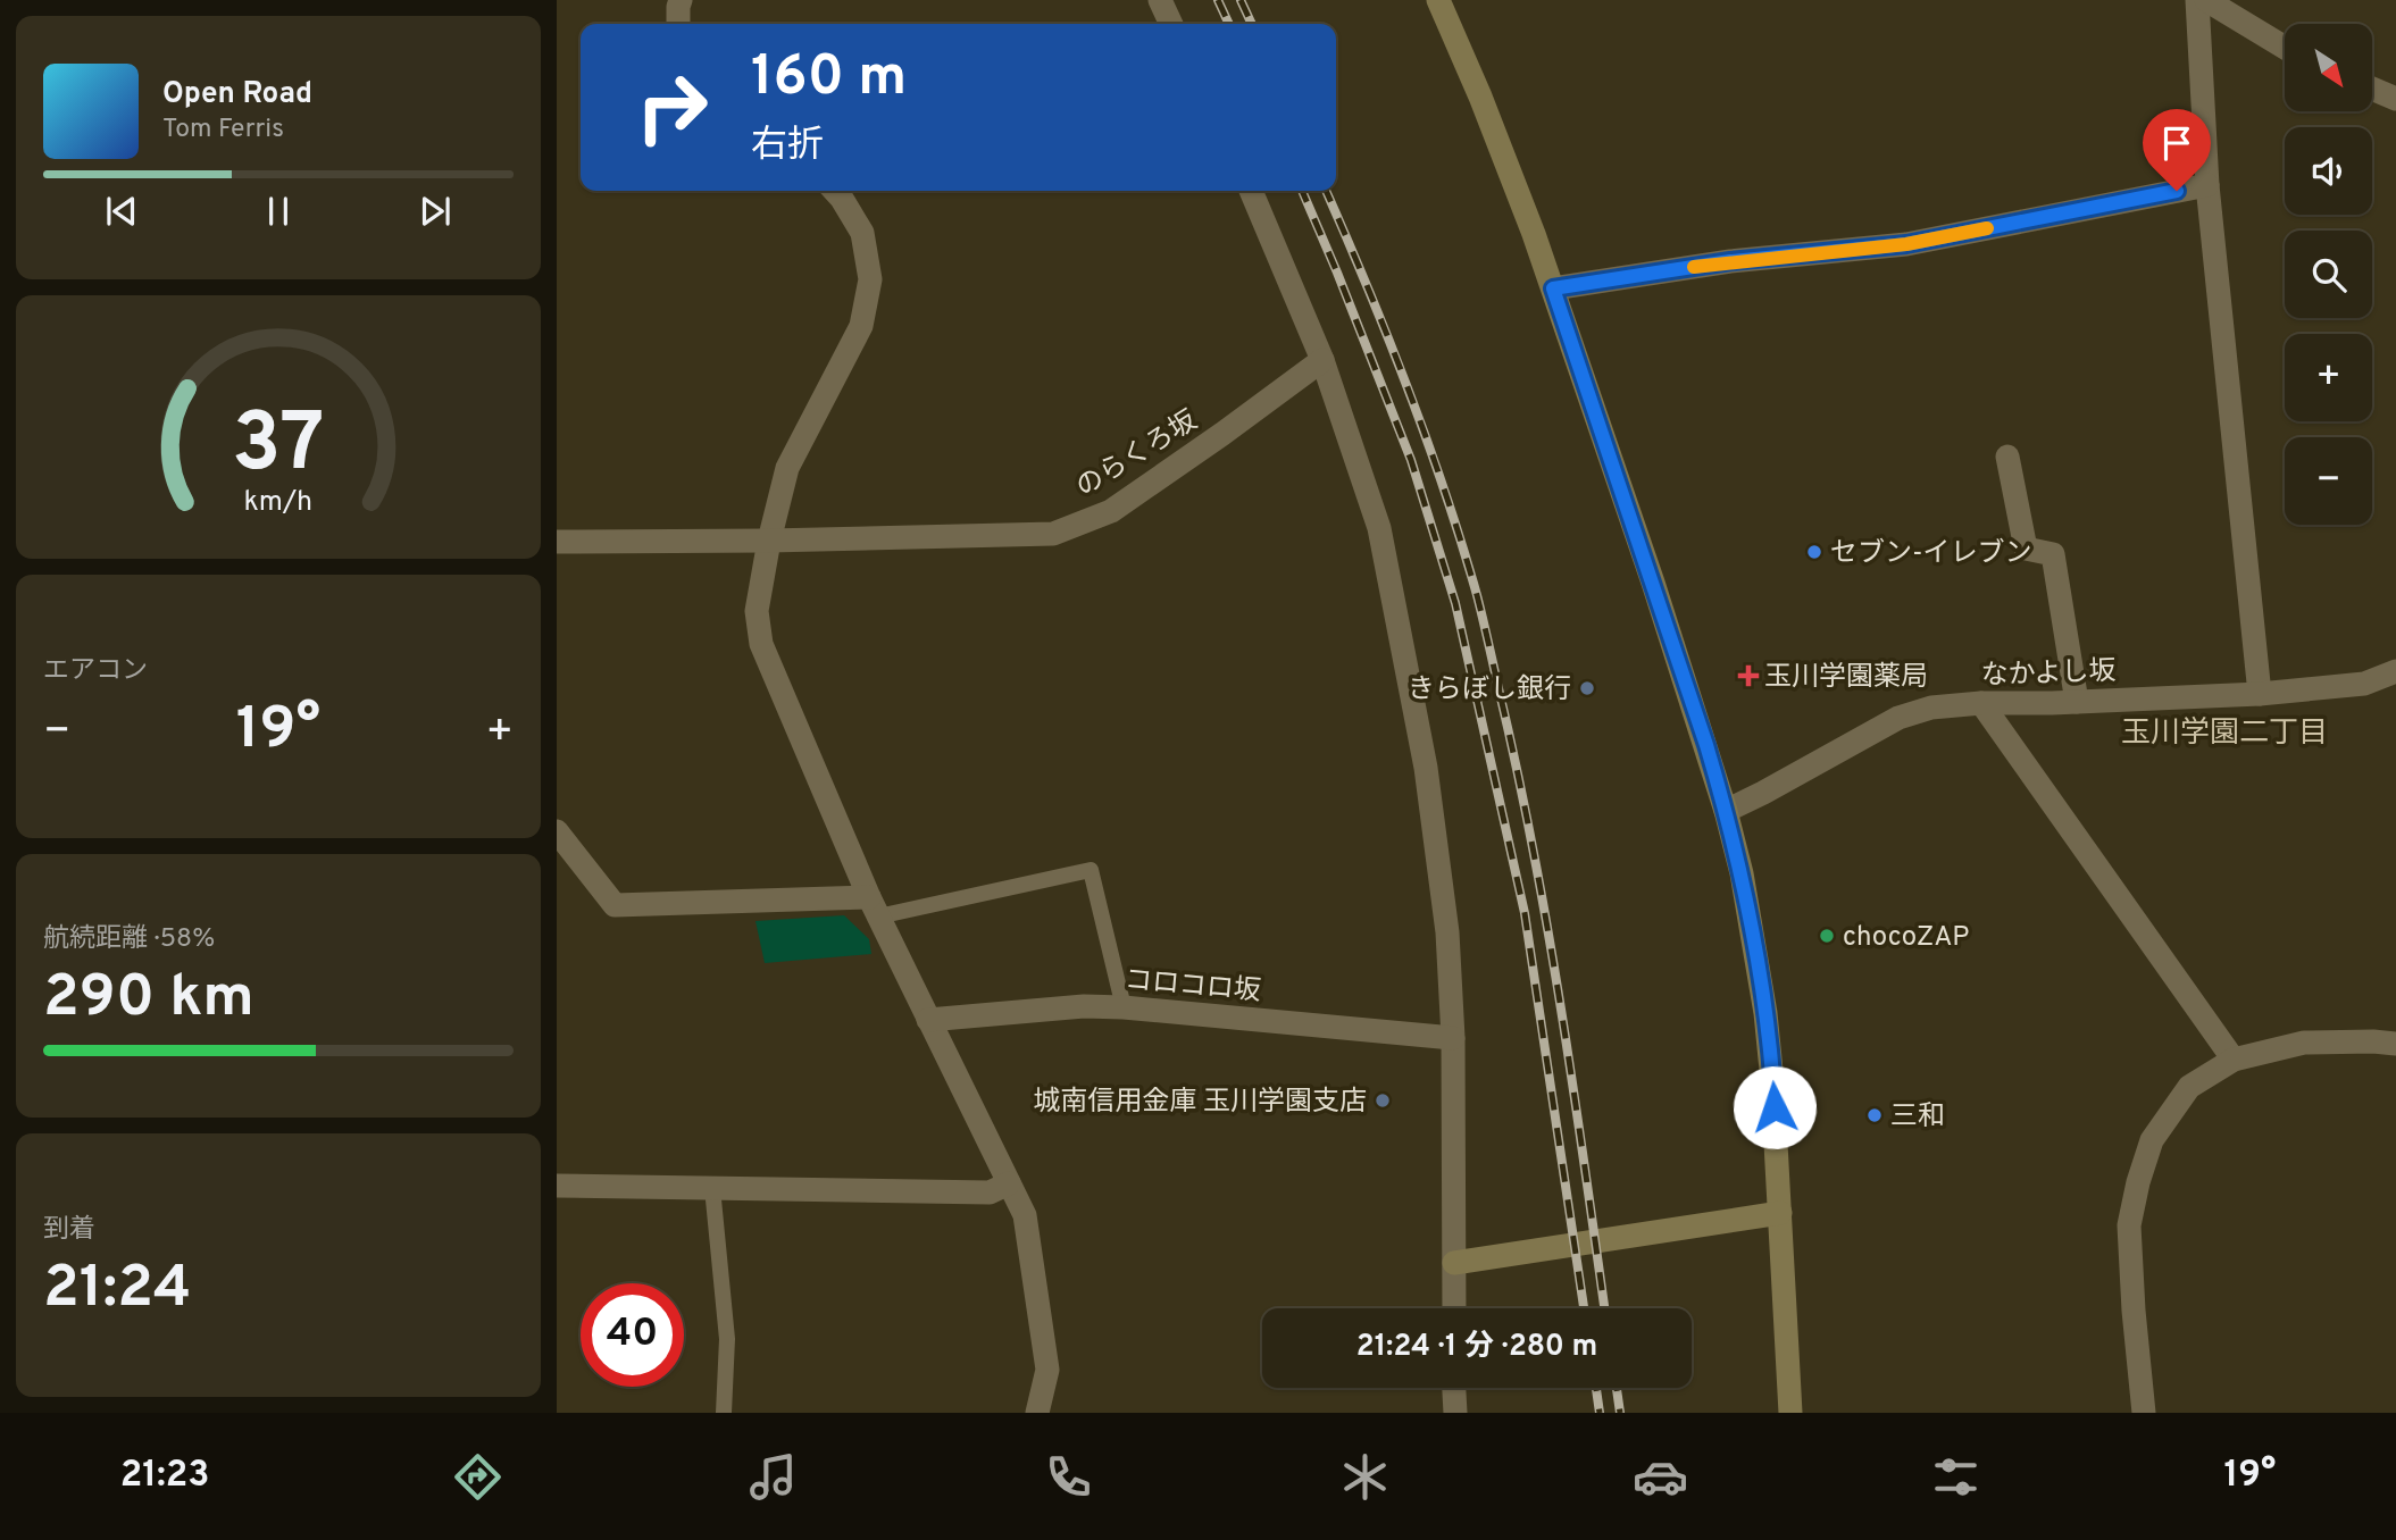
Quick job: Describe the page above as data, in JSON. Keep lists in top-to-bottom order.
{
  "streets": {
    "street": ["のらくろ坂", "なかよし坂", "コロコロ坂"]
  },
  "districts": ["玉川学園二丁目"],
  "places": {
    "other": [
      "セブン-イレブン",
      "きらぼし銀行",
      "chocoZAP",
      "城南信用金庫 玉川学園支店",
      "三和"
    ],
    "health": ["玉川学園薬局"]
  },
  "north": "bottom right",
  "page": {
    "map_buttons": ["+", "−"],
    "turn": ["160 m", "右折"],
    "song": ["Open Road", "Tom Ferris"],
    "tile": [
      "エアコン",
      ["航続距離 · 58%", "290 km"],
      ["到着", "21:24"]
    ],
    "heat": ["−", "19°", "+"],
    "limit": "40",
    "trip": "21:24 · 1 分 · 280 m",
    "tabs": ["21:23", "19°"],
    "gauge": ["37", "km/h"]
  }
}
